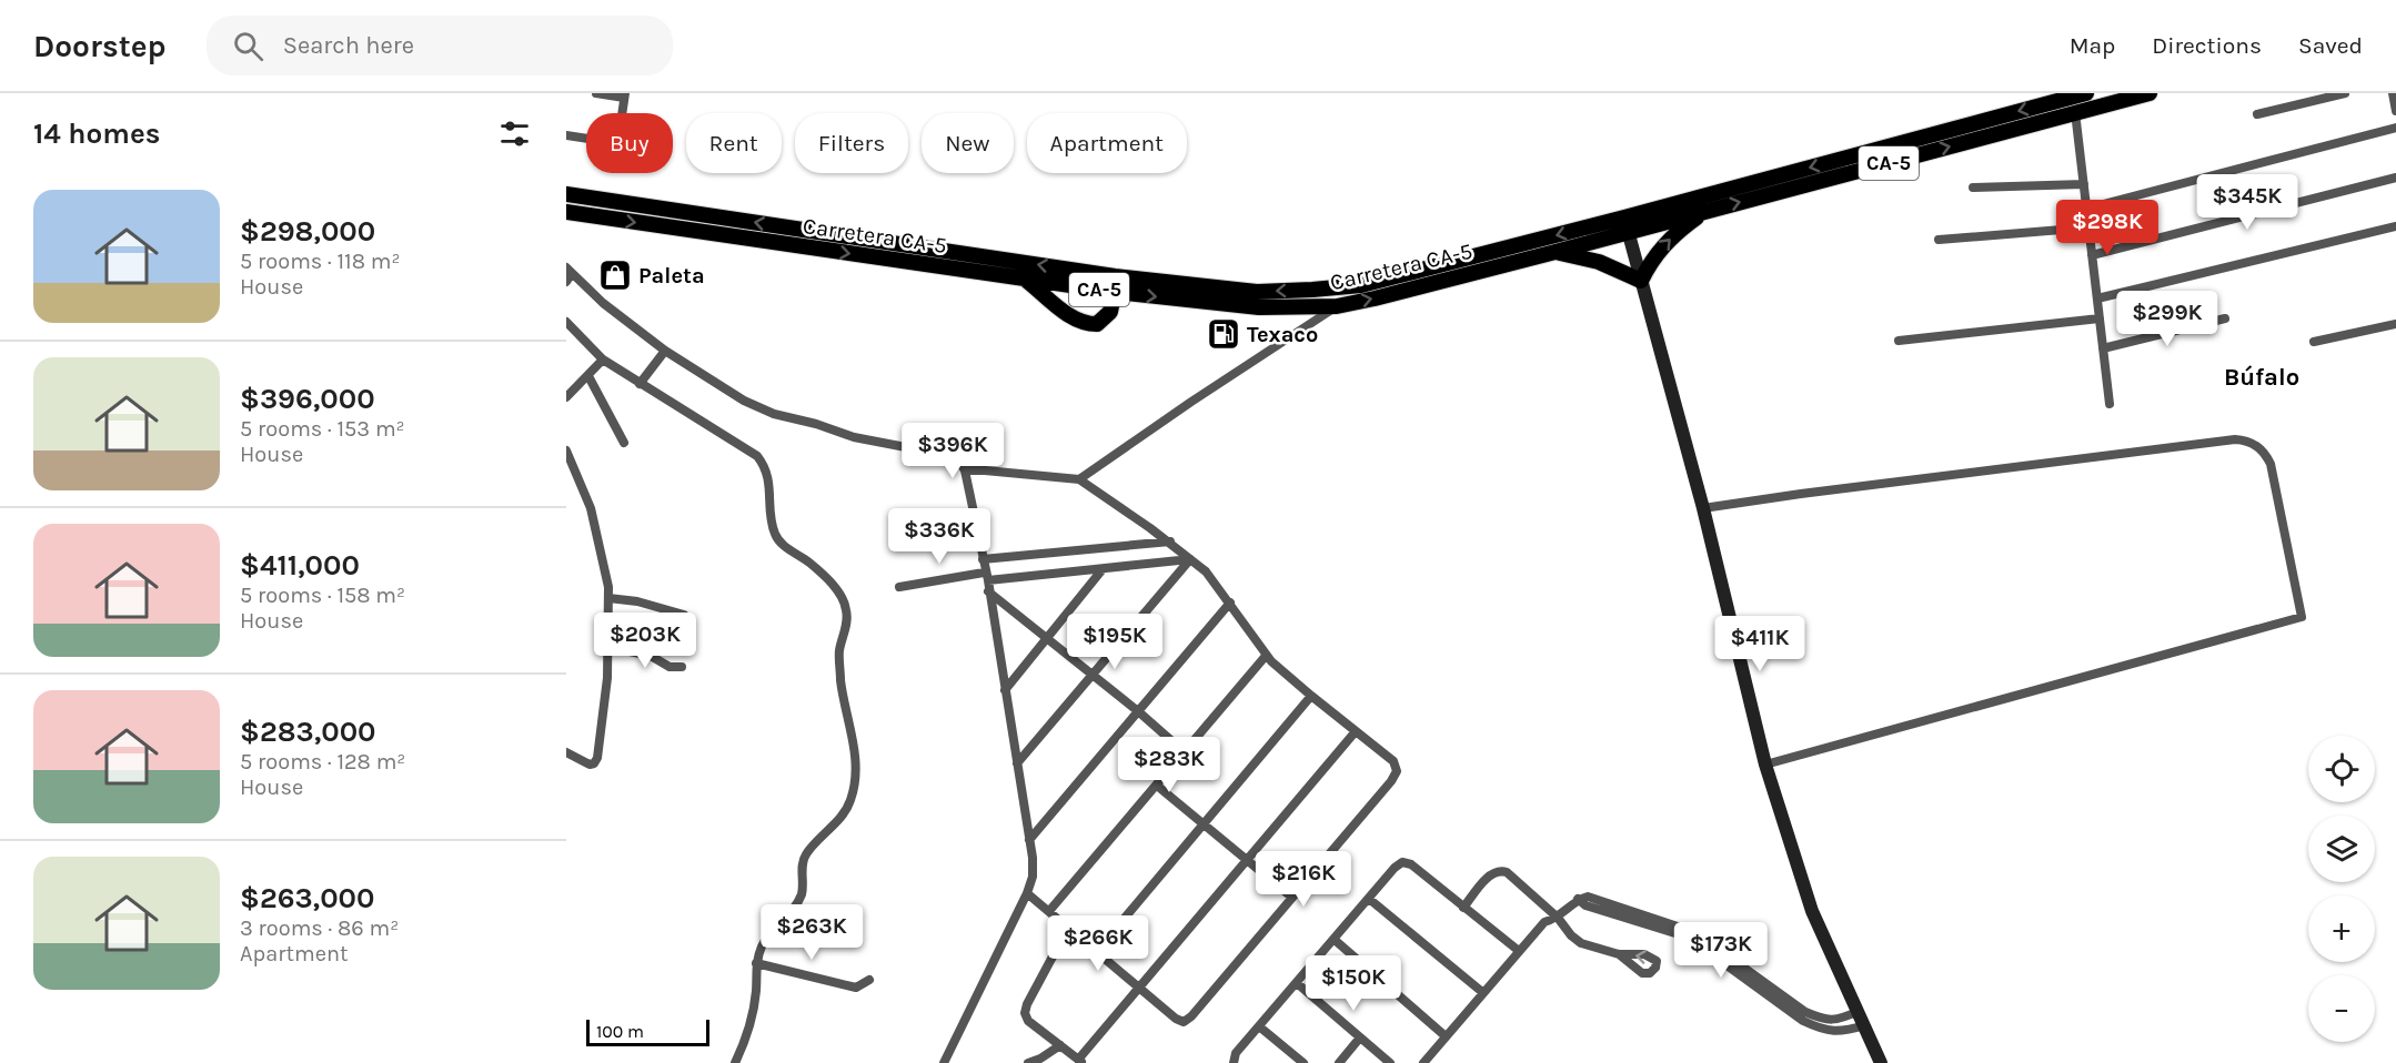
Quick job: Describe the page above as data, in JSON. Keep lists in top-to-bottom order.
{
  "streets": {
    "highway": ["CA-5", "Carretera CA-5"]
  },
  "districts": ["Búfalo"],
  "places": {
    "shop": ["Paleta"],
    "fuel station": ["Texaco"]
  },
  "scale_bar": "100 m",
  "page": {
    "header": "Doorstep",
    "search": "Search here",
    "nav": ["Map", "Directions", "Saved"],
    "heading": "14 homes",
    "chip": [
      "Buy",
      "Rent",
      "Filters",
      "New",
      "Apartment"
    ],
    "list": [
      {
        "name": "$298,000",
        "note": "5 rooms · 118 m² · House"
      },
      {
        "name": "$396,000",
        "note": "5 rooms · 153 m² · House"
      },
      {
        "name": "$411,000",
        "note": "5 rooms · 158 m² · House"
      },
      {
        "name": "$283,000",
        "note": "5 rooms · 128 m² · House"
      },
      {
        "name": "$263,000",
        "note": "3 rooms · 86 m² · Apartment"
      }
    ],
    "price": [
      "$345K",
      "$298K",
      "$299K",
      "$396K",
      "$336K",
      "$203K",
      "$195K",
      "$411K",
      "$283K",
      "$216K",
      "$263K",
      "$266K",
      "$173K",
      "$150K"
    ],
    "map_buttons": ["+", "−"],
    "scale": "100 m"
  }
}
